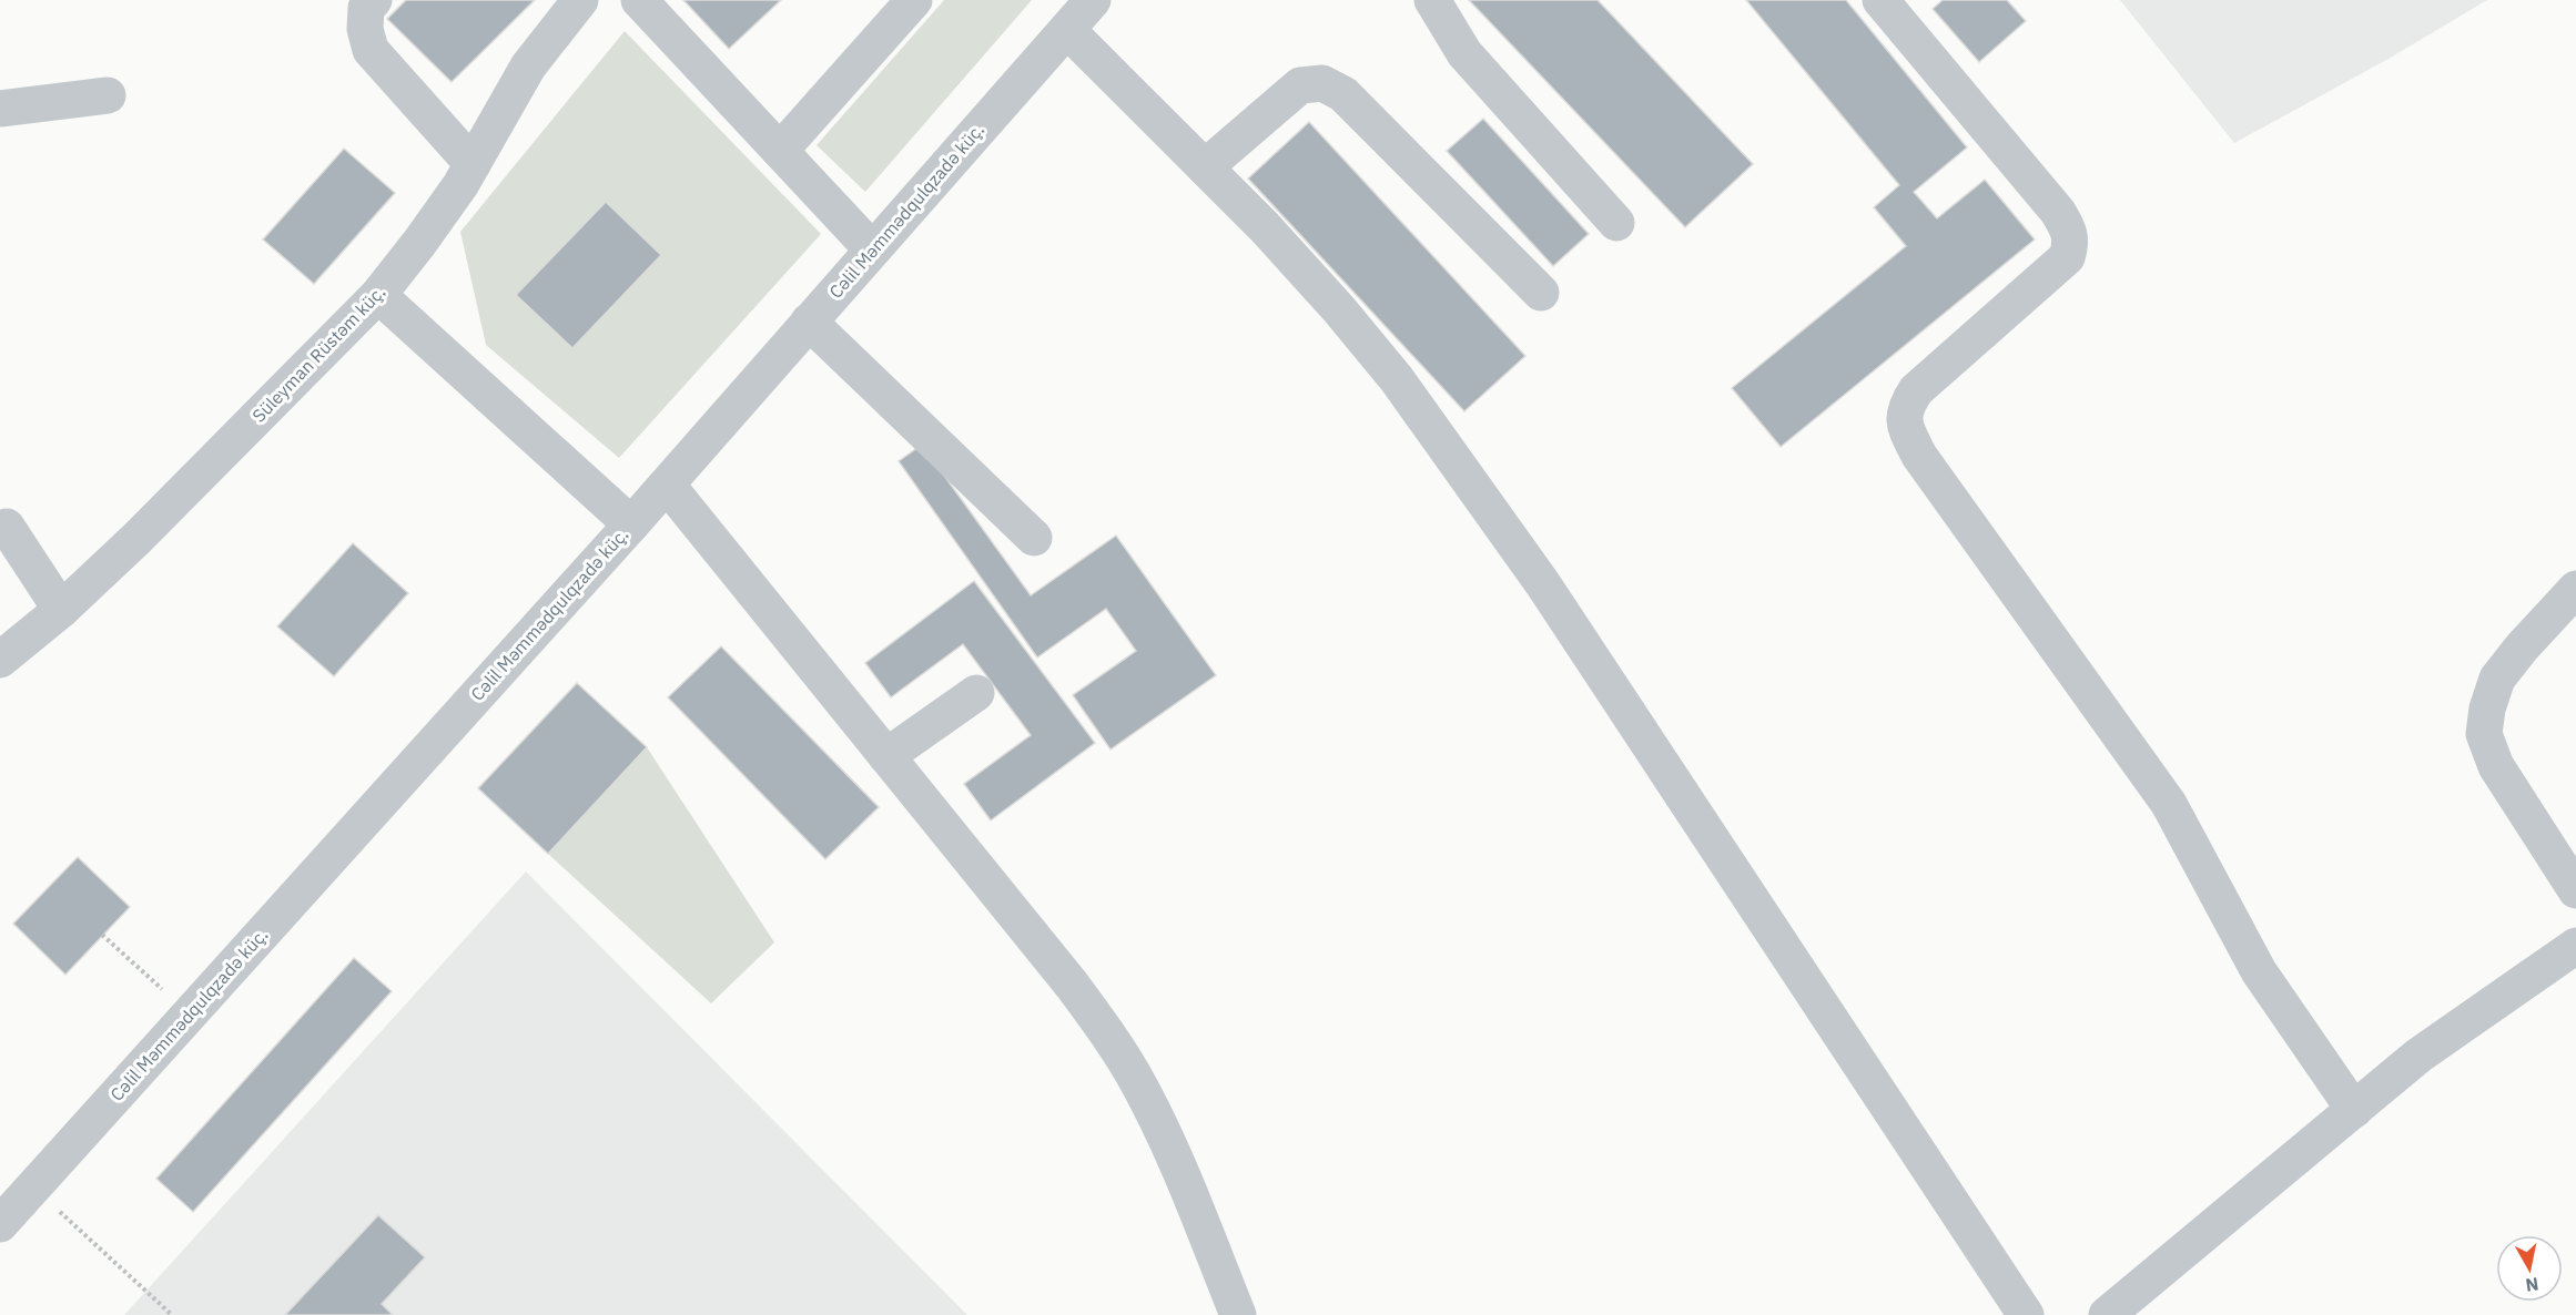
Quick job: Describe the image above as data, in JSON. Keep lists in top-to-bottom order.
{
  "streets": {
    "street": ["Cəlil Məmmədqulqzadə küç.", "Süleyman Rüstəm küç."]
  },
  "north": "bottom"
}
